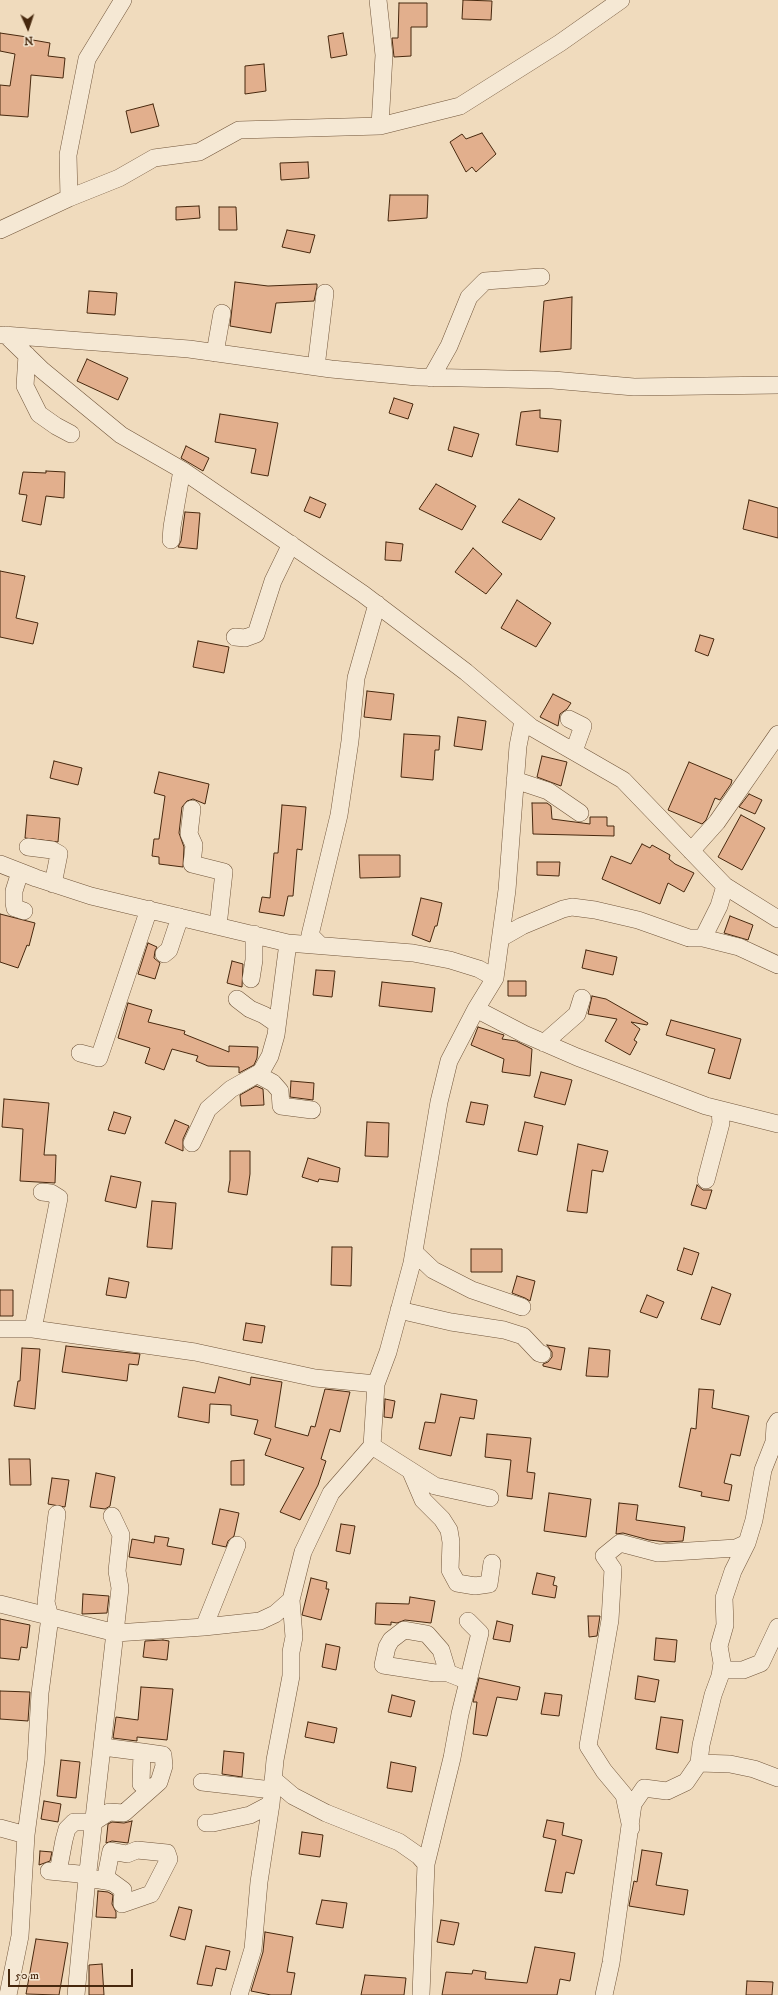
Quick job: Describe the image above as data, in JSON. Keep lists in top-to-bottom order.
{
  "scale_bar": "50 m",
  "north": "bottom"
}
